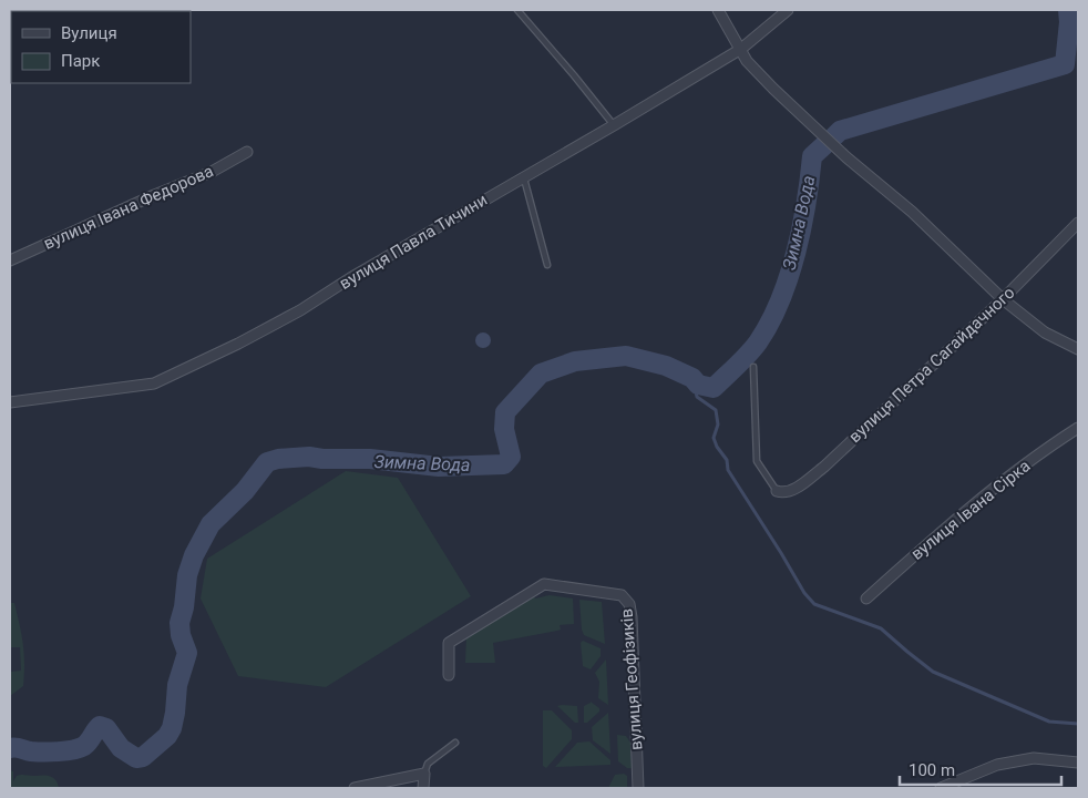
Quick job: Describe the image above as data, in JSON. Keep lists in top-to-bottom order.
{
  "streets": {
    "street": [
      "вулиця Івана Федорова",
      "вулиця Павла Тичини",
      "вулиця Петра Сагайдачного",
      "вулиця Івана Сірка",
      "вулиця Геофізиків"
    ]
  },
  "water": ["Зимна Вода"],
  "legend": ["Вулиця", "Парк"],
  "scale_bar": "100 m"
}
